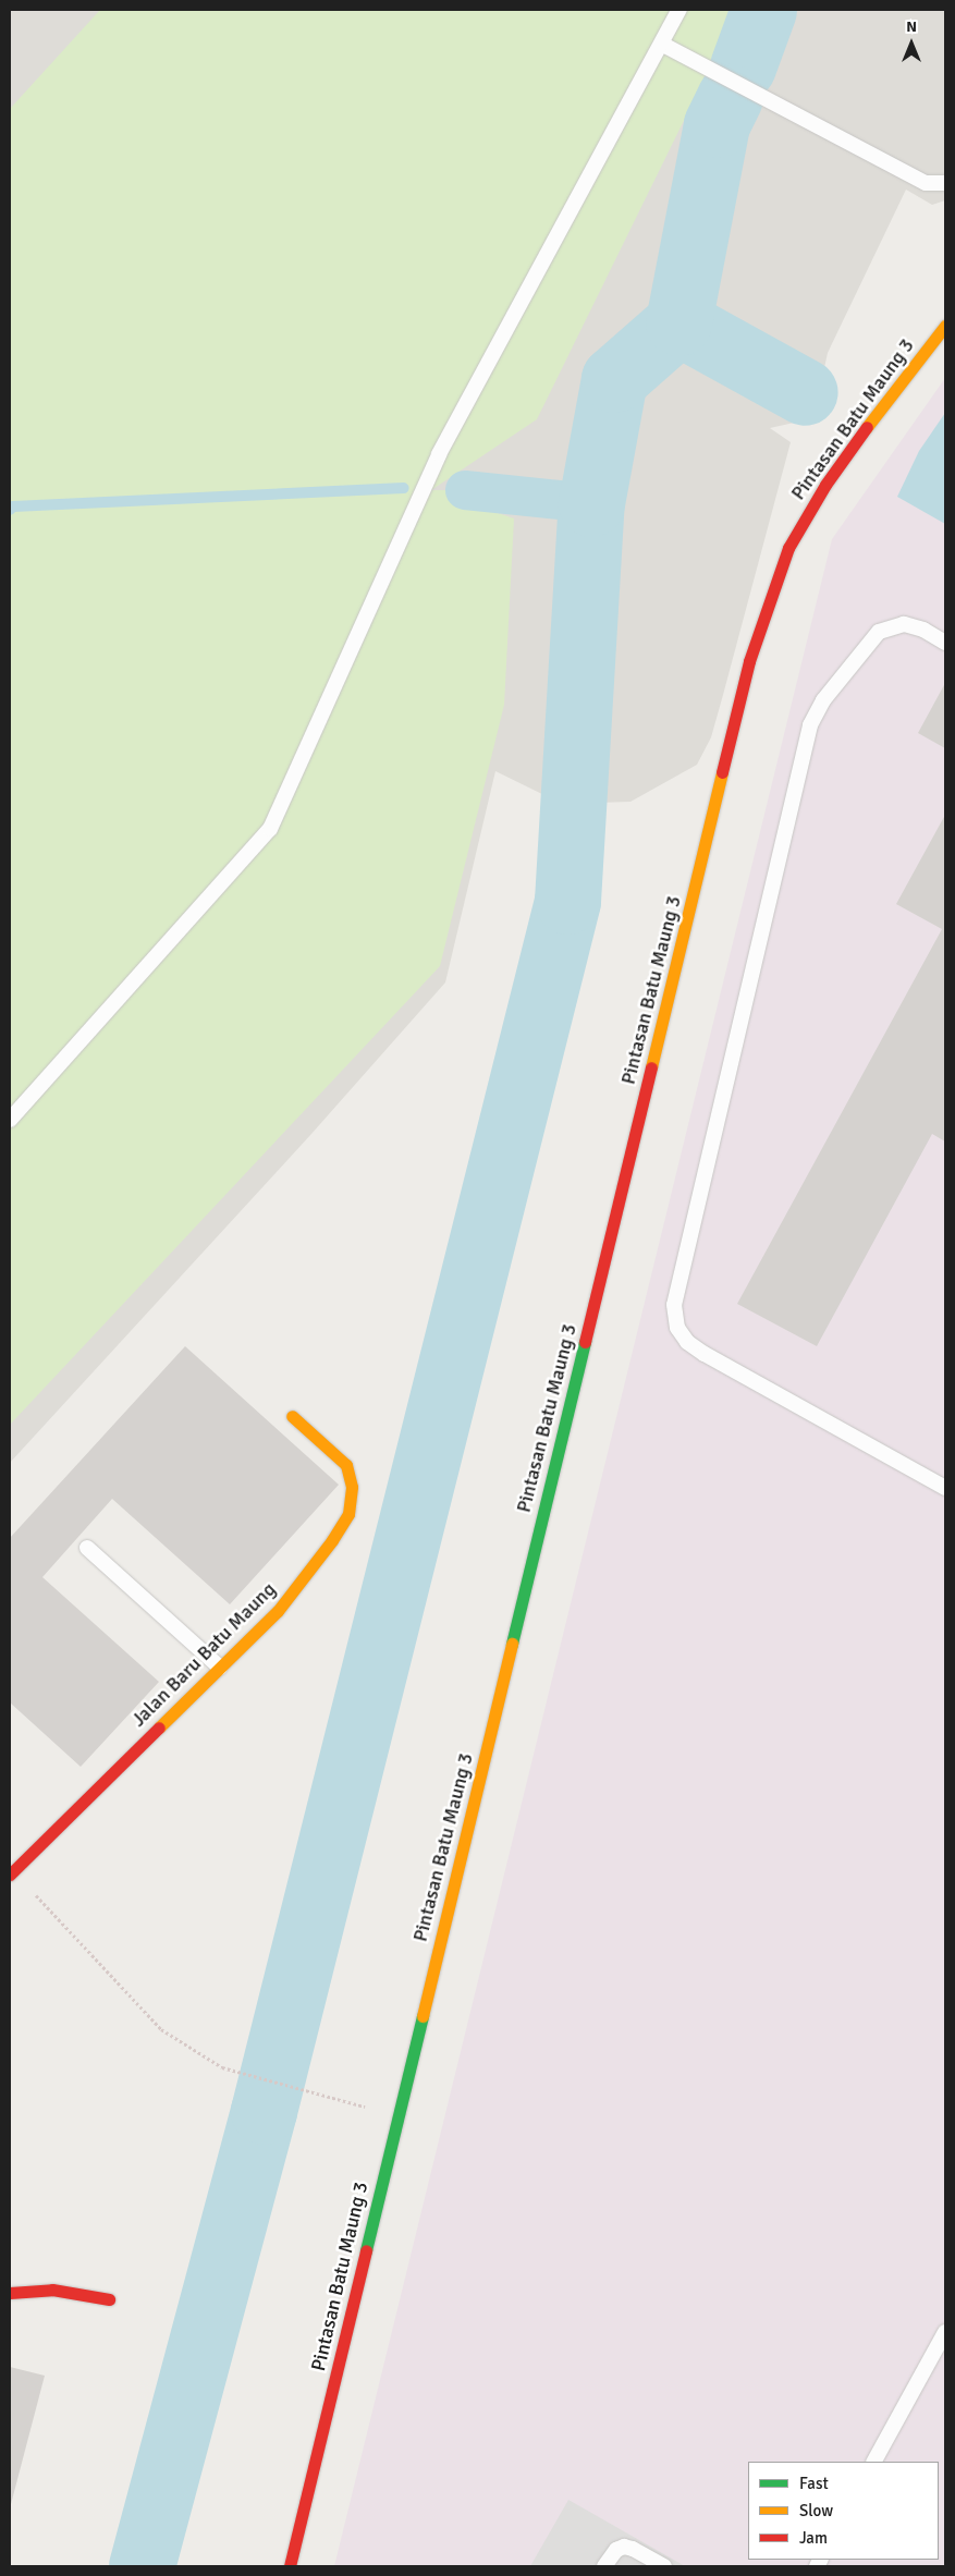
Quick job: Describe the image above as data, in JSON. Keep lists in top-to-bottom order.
{
  "streets": {
    "street": ["Pintasan Batu Maung 3", "Jalan Baru Batu Maung"]
  },
  "legend": ["Fast", "Slow", "Jam"],
  "north": "top"
}
